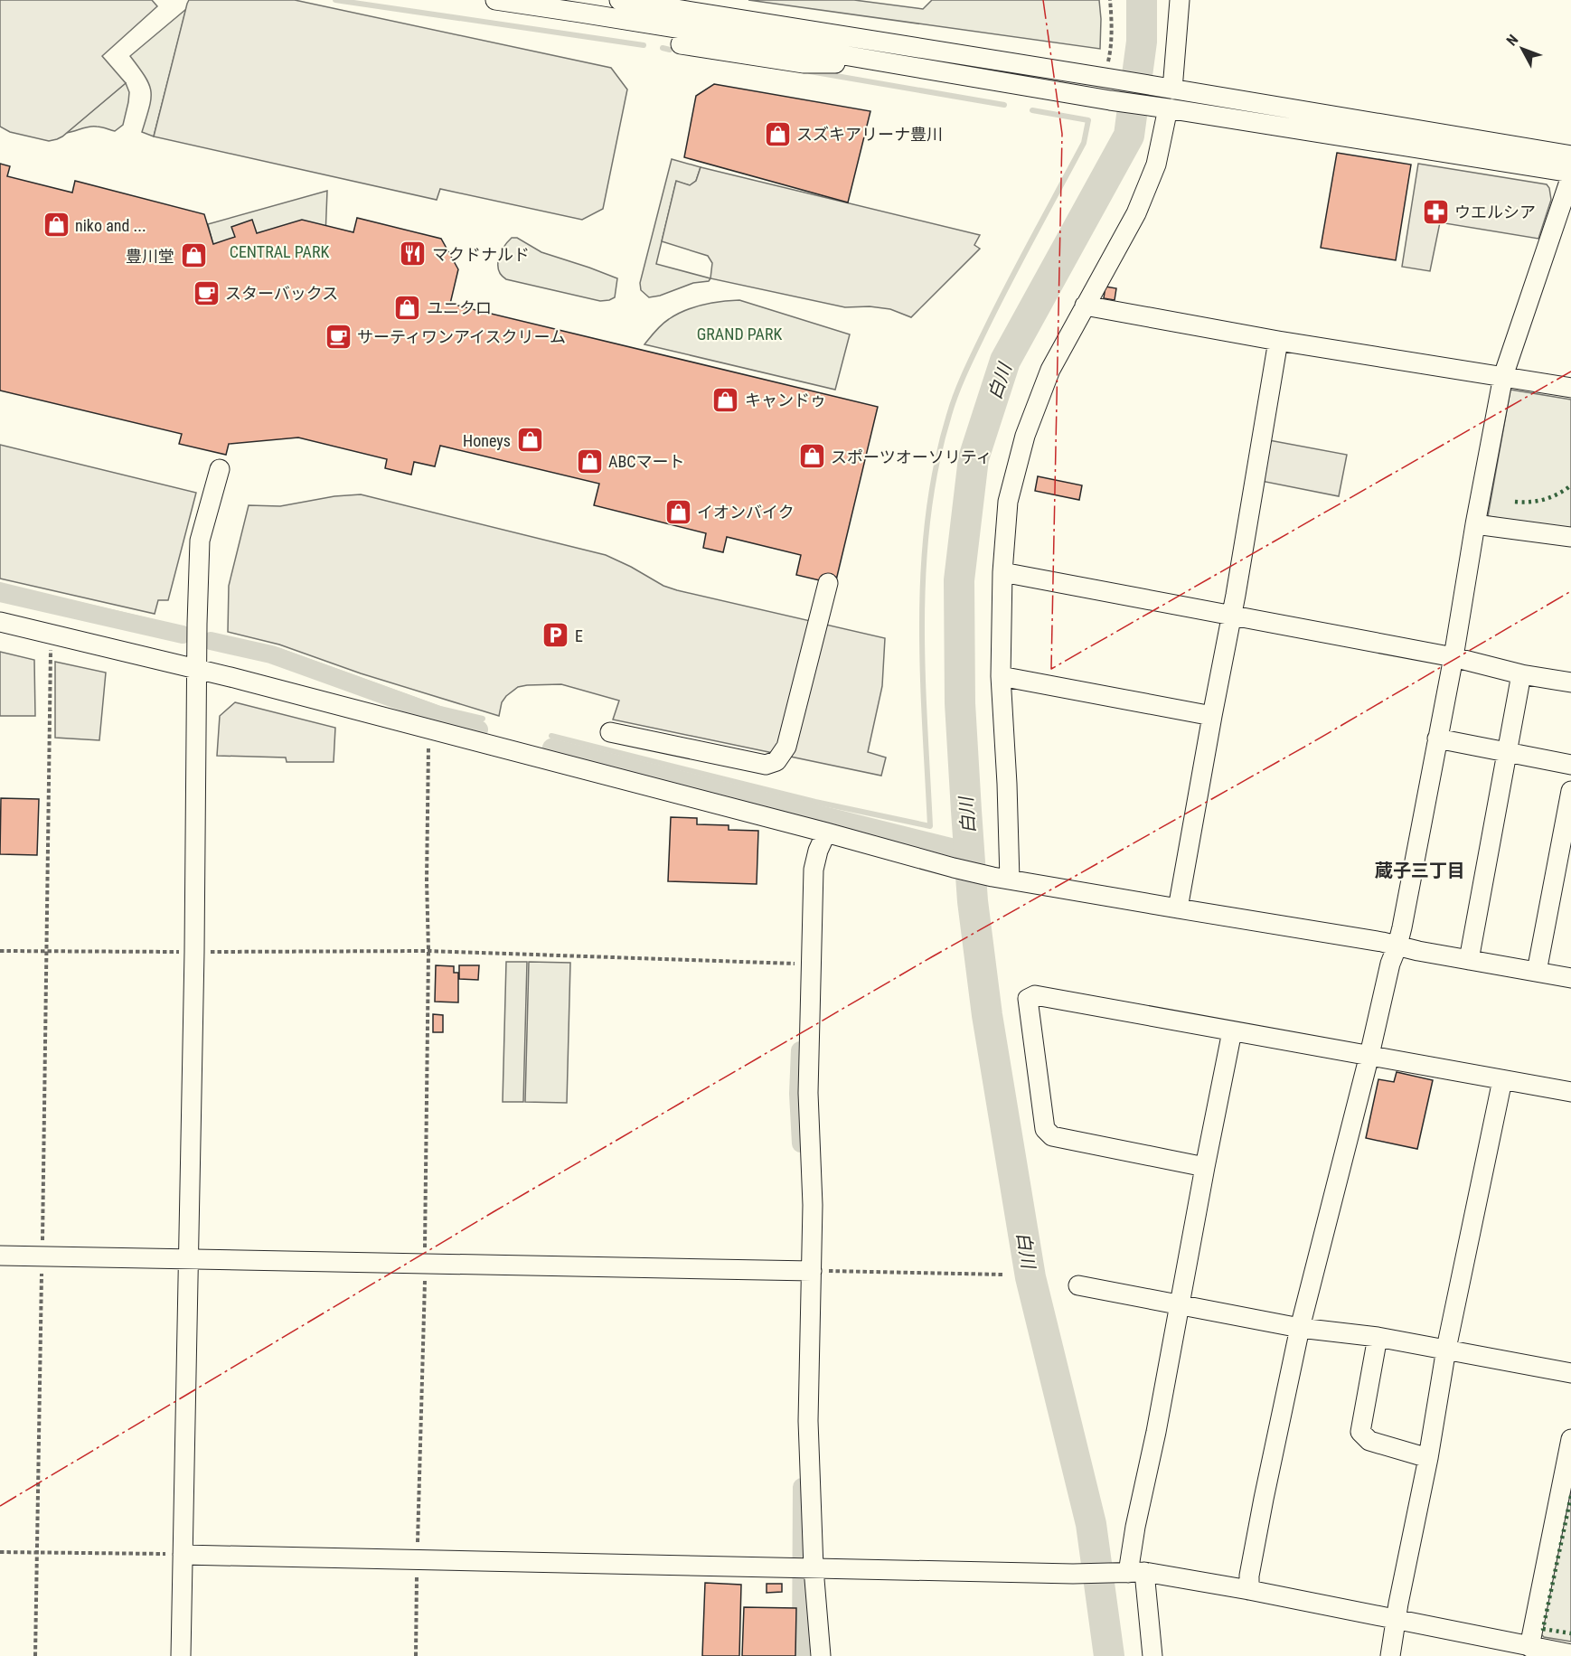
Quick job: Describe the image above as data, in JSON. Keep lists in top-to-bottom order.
{
  "districts": ["蔵子三丁目"],
  "water": ["白川"],
  "parks": ["CENTRAL PARK", "GRAND PARK"],
  "places": {
    "shop": [
      "スズキアリーナ豊川",
      "niko and ...",
      "豊川堂",
      "ユニクロ",
      "キャンドゥ",
      "Honeys",
      "スポーツオーソリティ",
      "ABCマート",
      "イオンバイク"
    ],
    "pharmacy": ["ウエルシア"],
    "restaurant": ["マクドナルド"],
    "cafe": ["スターバックス", "サーティワンアイスクリーム"],
    "parking": ["E"]
  },
  "north": "top left"
}
